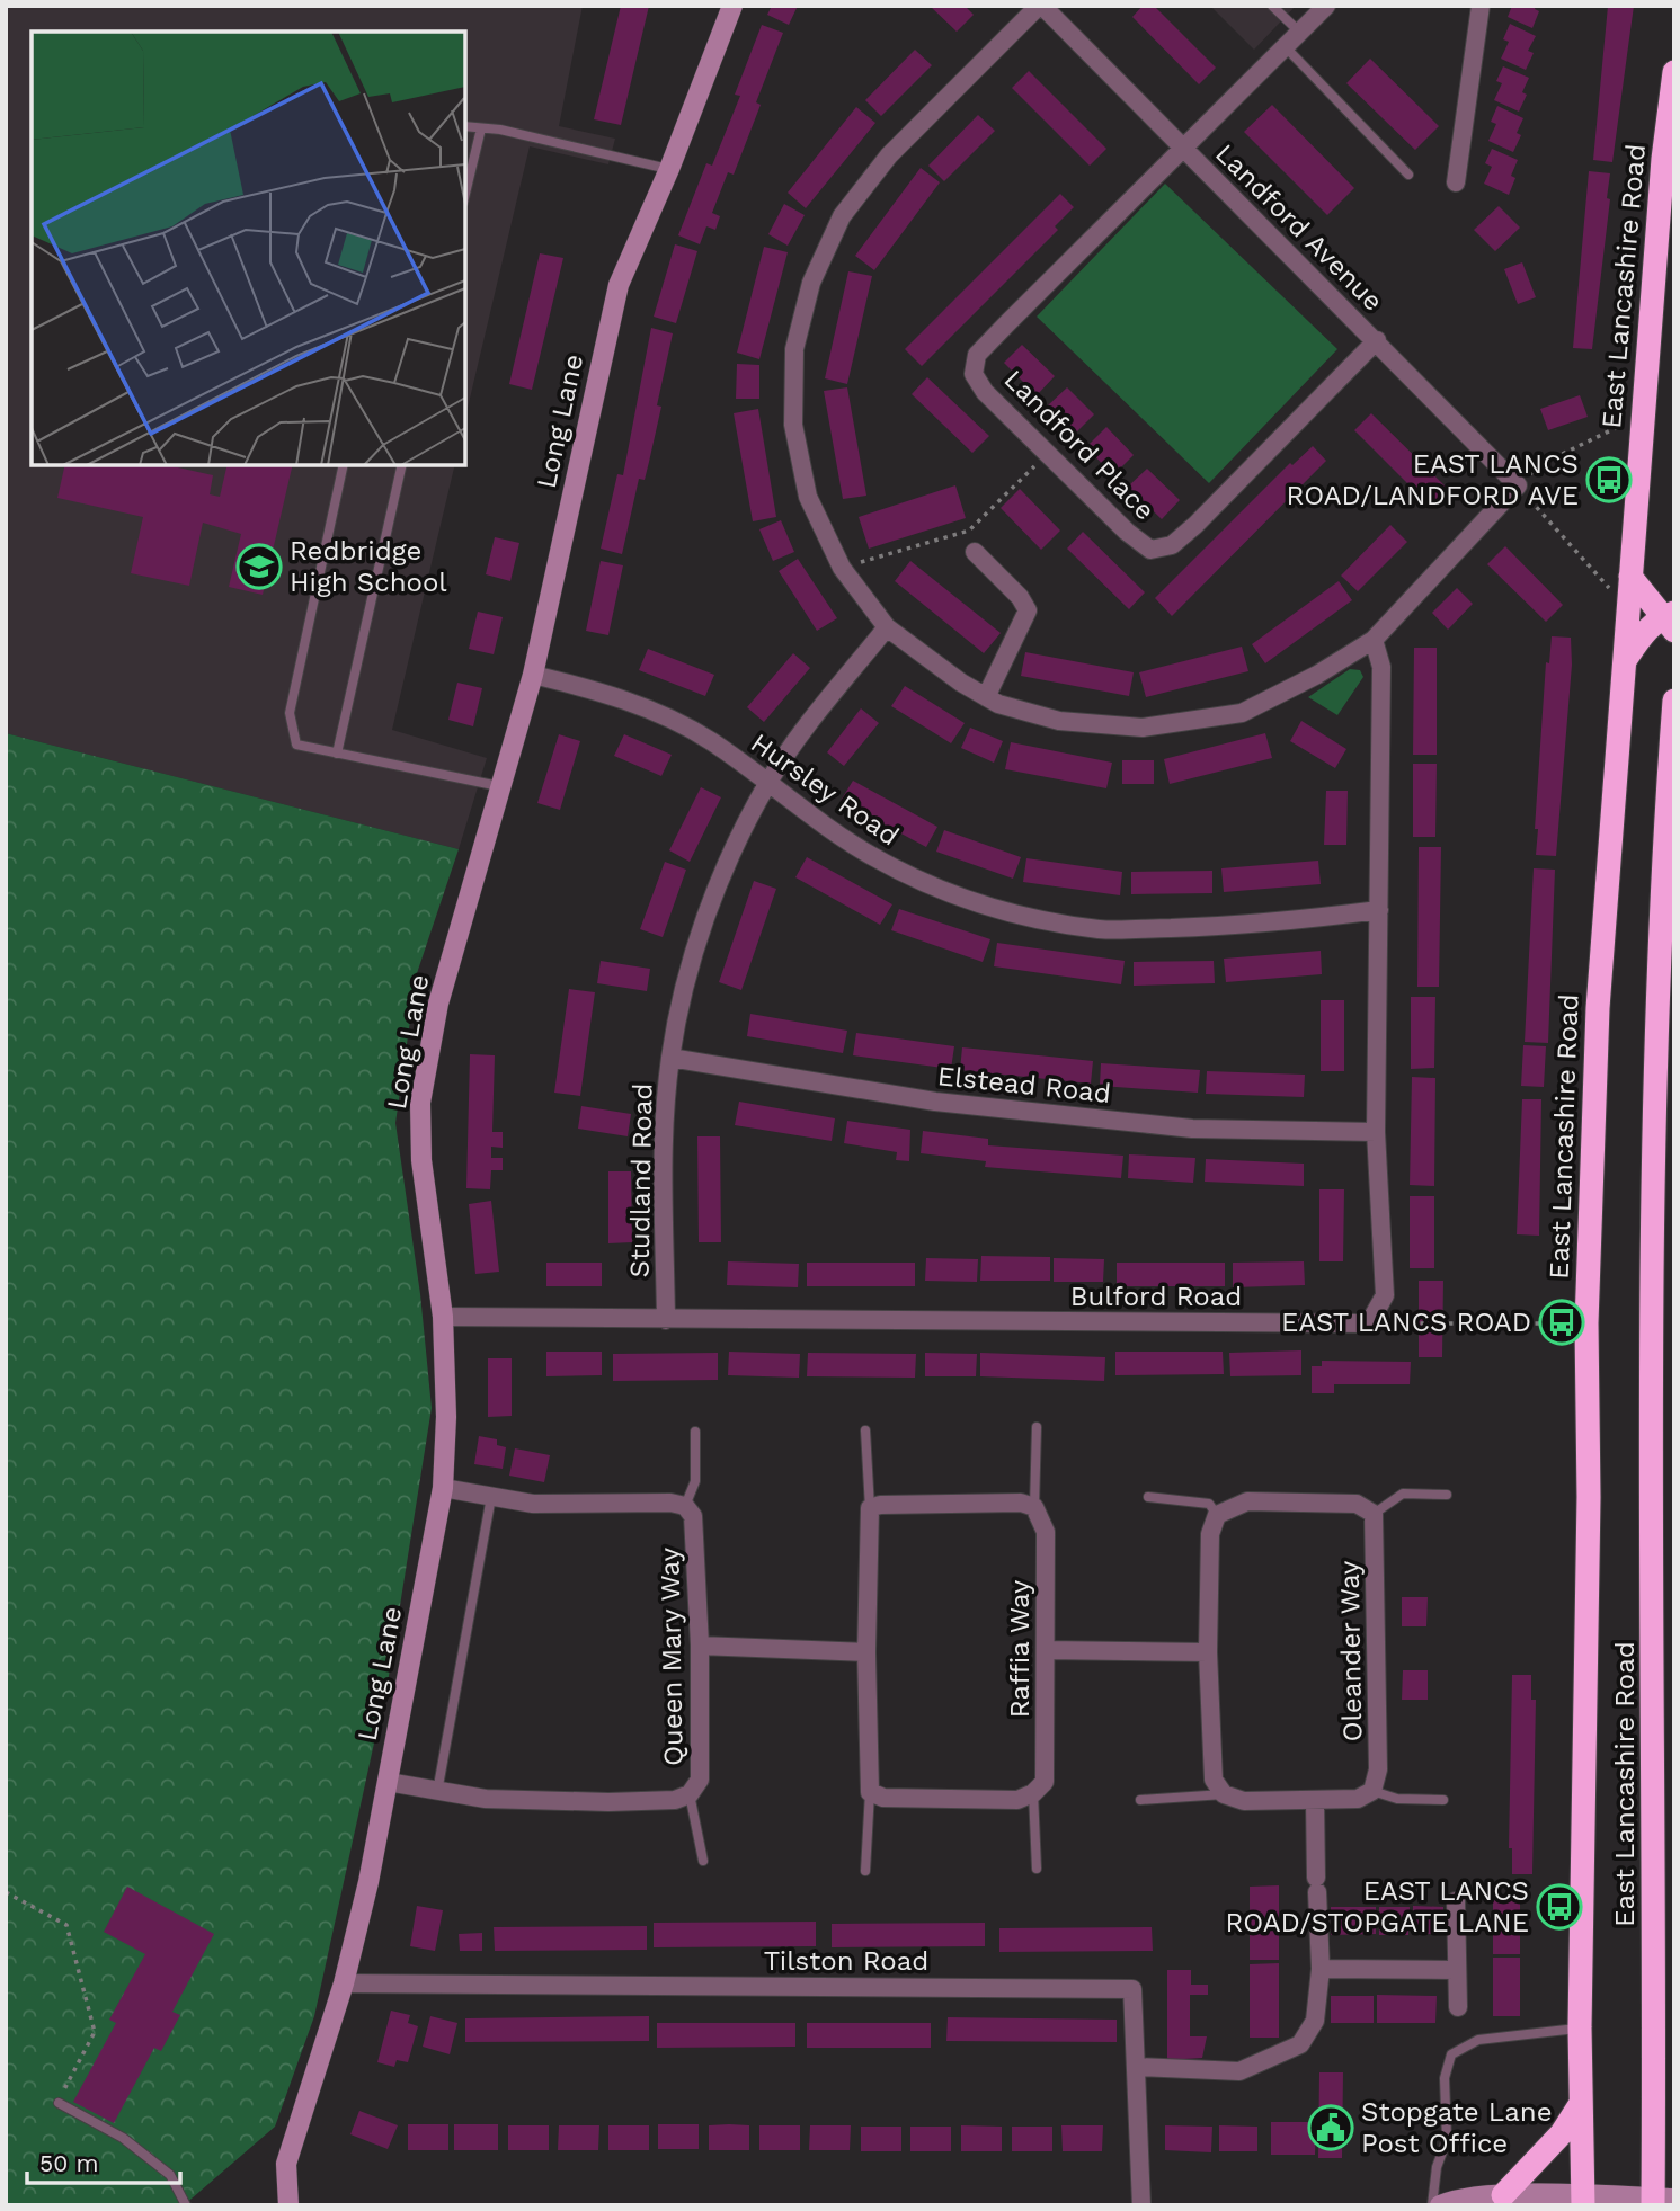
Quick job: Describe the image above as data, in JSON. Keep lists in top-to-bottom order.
{
  "streets": {
    "highway": ["East Lancashire Road"],
    "street": [
      "Landford Avenue",
      "Long Lane",
      "Landford Place",
      "Hursley Road",
      "Elstead Road",
      "Studland Road",
      "Bulford Road",
      "Raffia Way",
      "Oleander Way",
      "Queen Mary Way",
      "Tilston Road"
    ]
  },
  "crossings": [
    ["Landford Avenue", "Landford Place"],
    ["Long Lane", "Hursley Road"],
    ["Long Lane", "Bulford Road"],
    ["Long Lane", "Queen Mary Way"],
    ["Long Lane", "Tilston Road"],
    ["Hursley Road", "Studland Road"],
    ["Elstead Road", "Studland Road"],
    ["Studland Road", "Bulford Road"]
  ],
  "places": {
    "bus stop": ["EAST LANCS ROAD/LANDFORD AVE", "EAST LANCS ROAD", "EAST LANCS ROAD/STOPGATE LANE"],
    "school or university": ["Redbridge High School"],
    "public building": ["Stopgate Lane Post Office"]
  },
  "scale_bar": "50 m"
}
